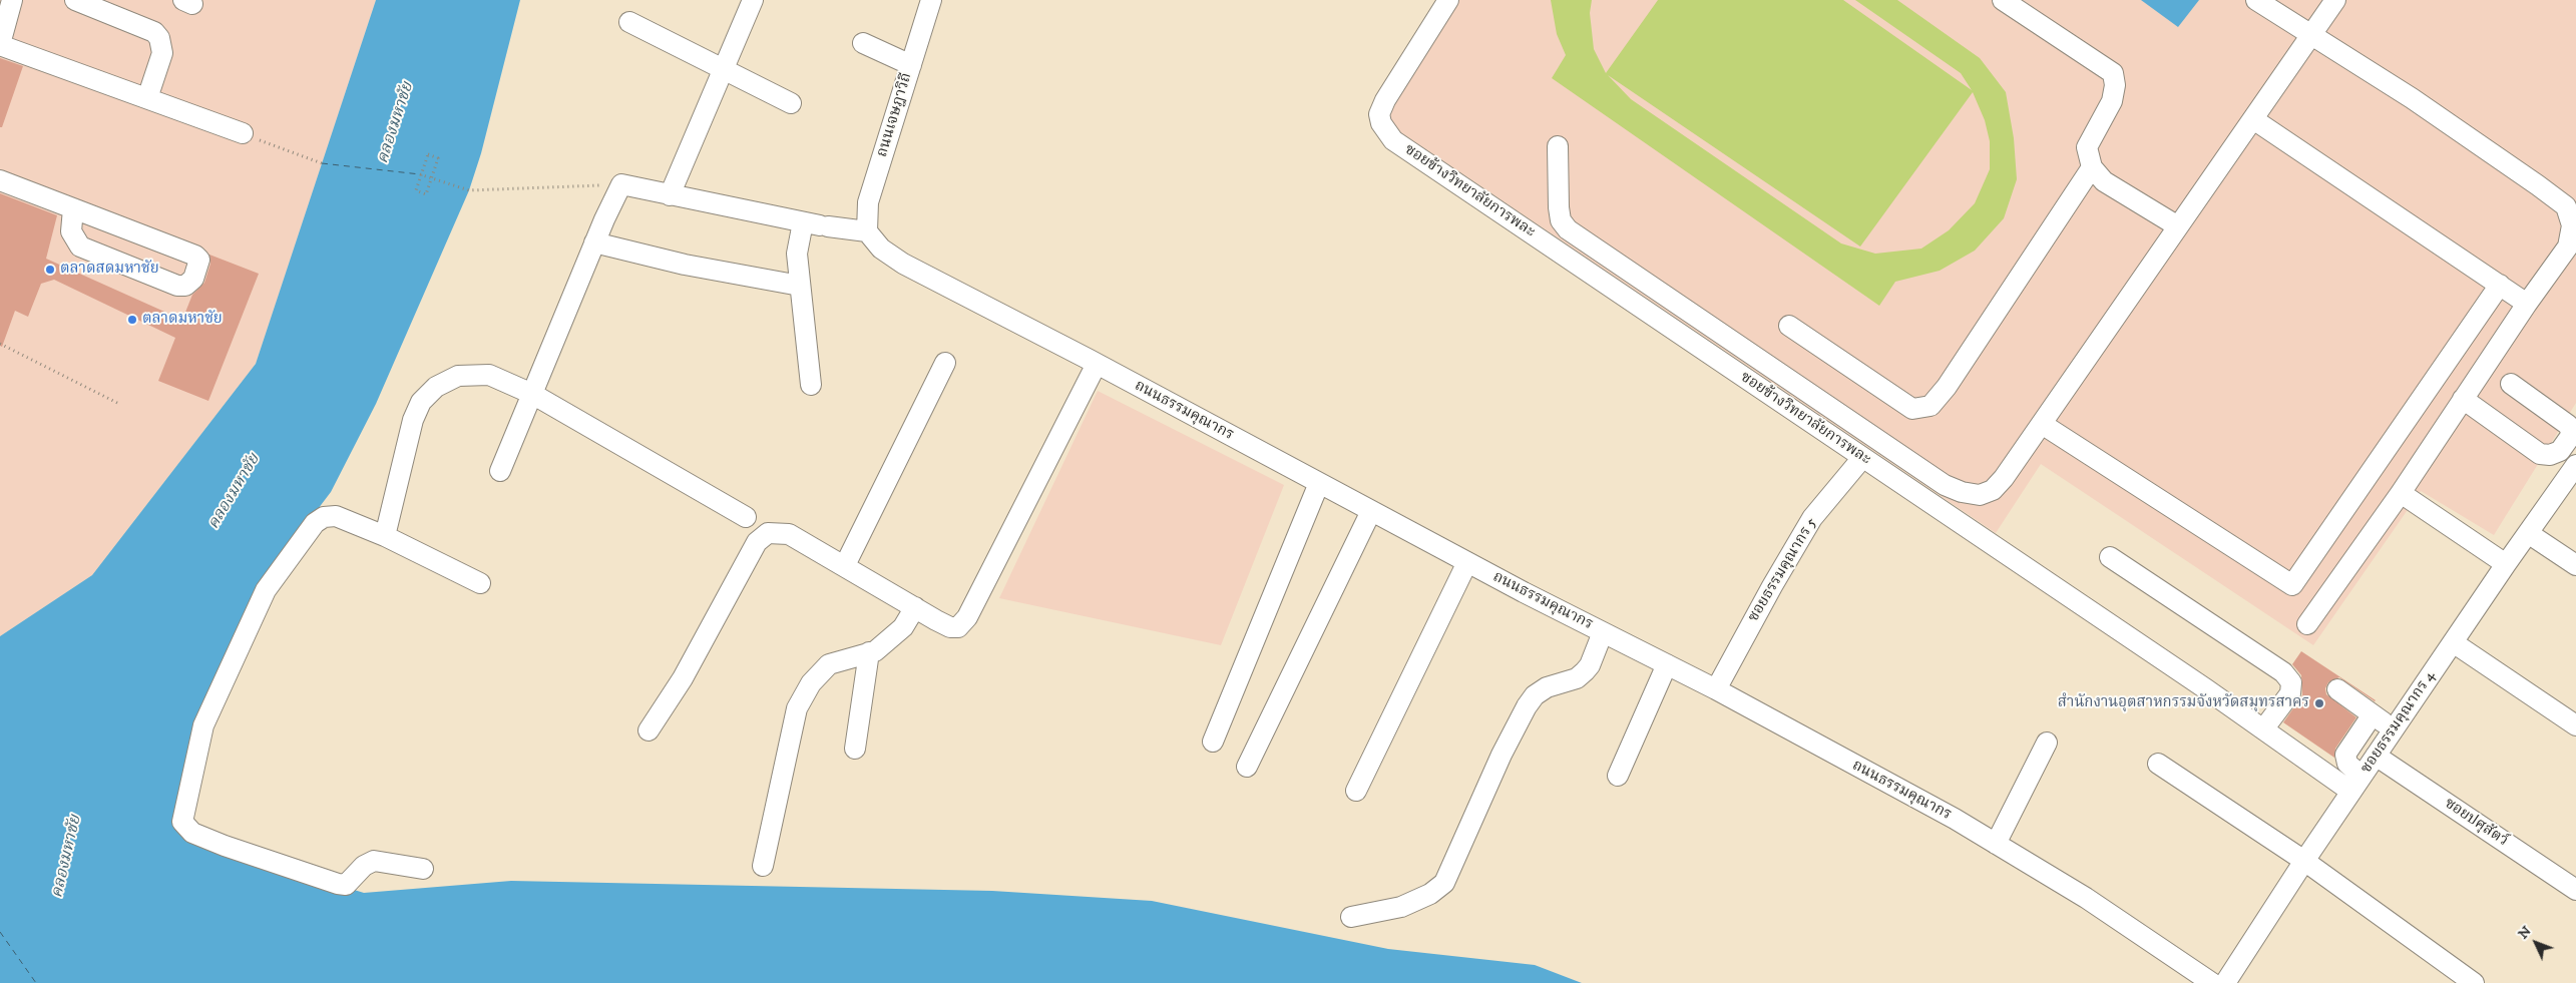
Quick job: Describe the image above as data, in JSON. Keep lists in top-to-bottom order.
{
  "streets": {
    "street": [
      "ถนนเจษฎาวิถี",
      "ซอยข้างวิทยาลัยการพละ",
      "ถนนธรรมคุณากร",
      "ซอยธรรมคุณากร 5",
      "ซอยธรรมคุณากร 4",
      "ซอยปศุสัตว์"
    ]
  },
  "crossings": [
    ["ถนนเจษฎาวิถี", "ถนนธรรมคุณากร"],
    ["ซอยข้างวิทยาลัยการพละ", "ซอยธรรมคุณากร 5"],
    ["ซอยข้างวิทยาลัยการพละ", "ซอยธรรมคุณากร 4"],
    ["ถนนธรรมคุณากร", "ซอยธรรมคุณากร 5"],
    ["ซอยธรรมคุณากร 4", "ซอยปศุสัตว์"]
  ],
  "water": ["คลองมหาชัย"],
  "places": ["ตลาดสดมหาชัย", "ตลาดมหาชัย", "สำนักงานอุตสาหกรรมจังหวัดสมุทรสาคร"],
  "north": "top left"
}
